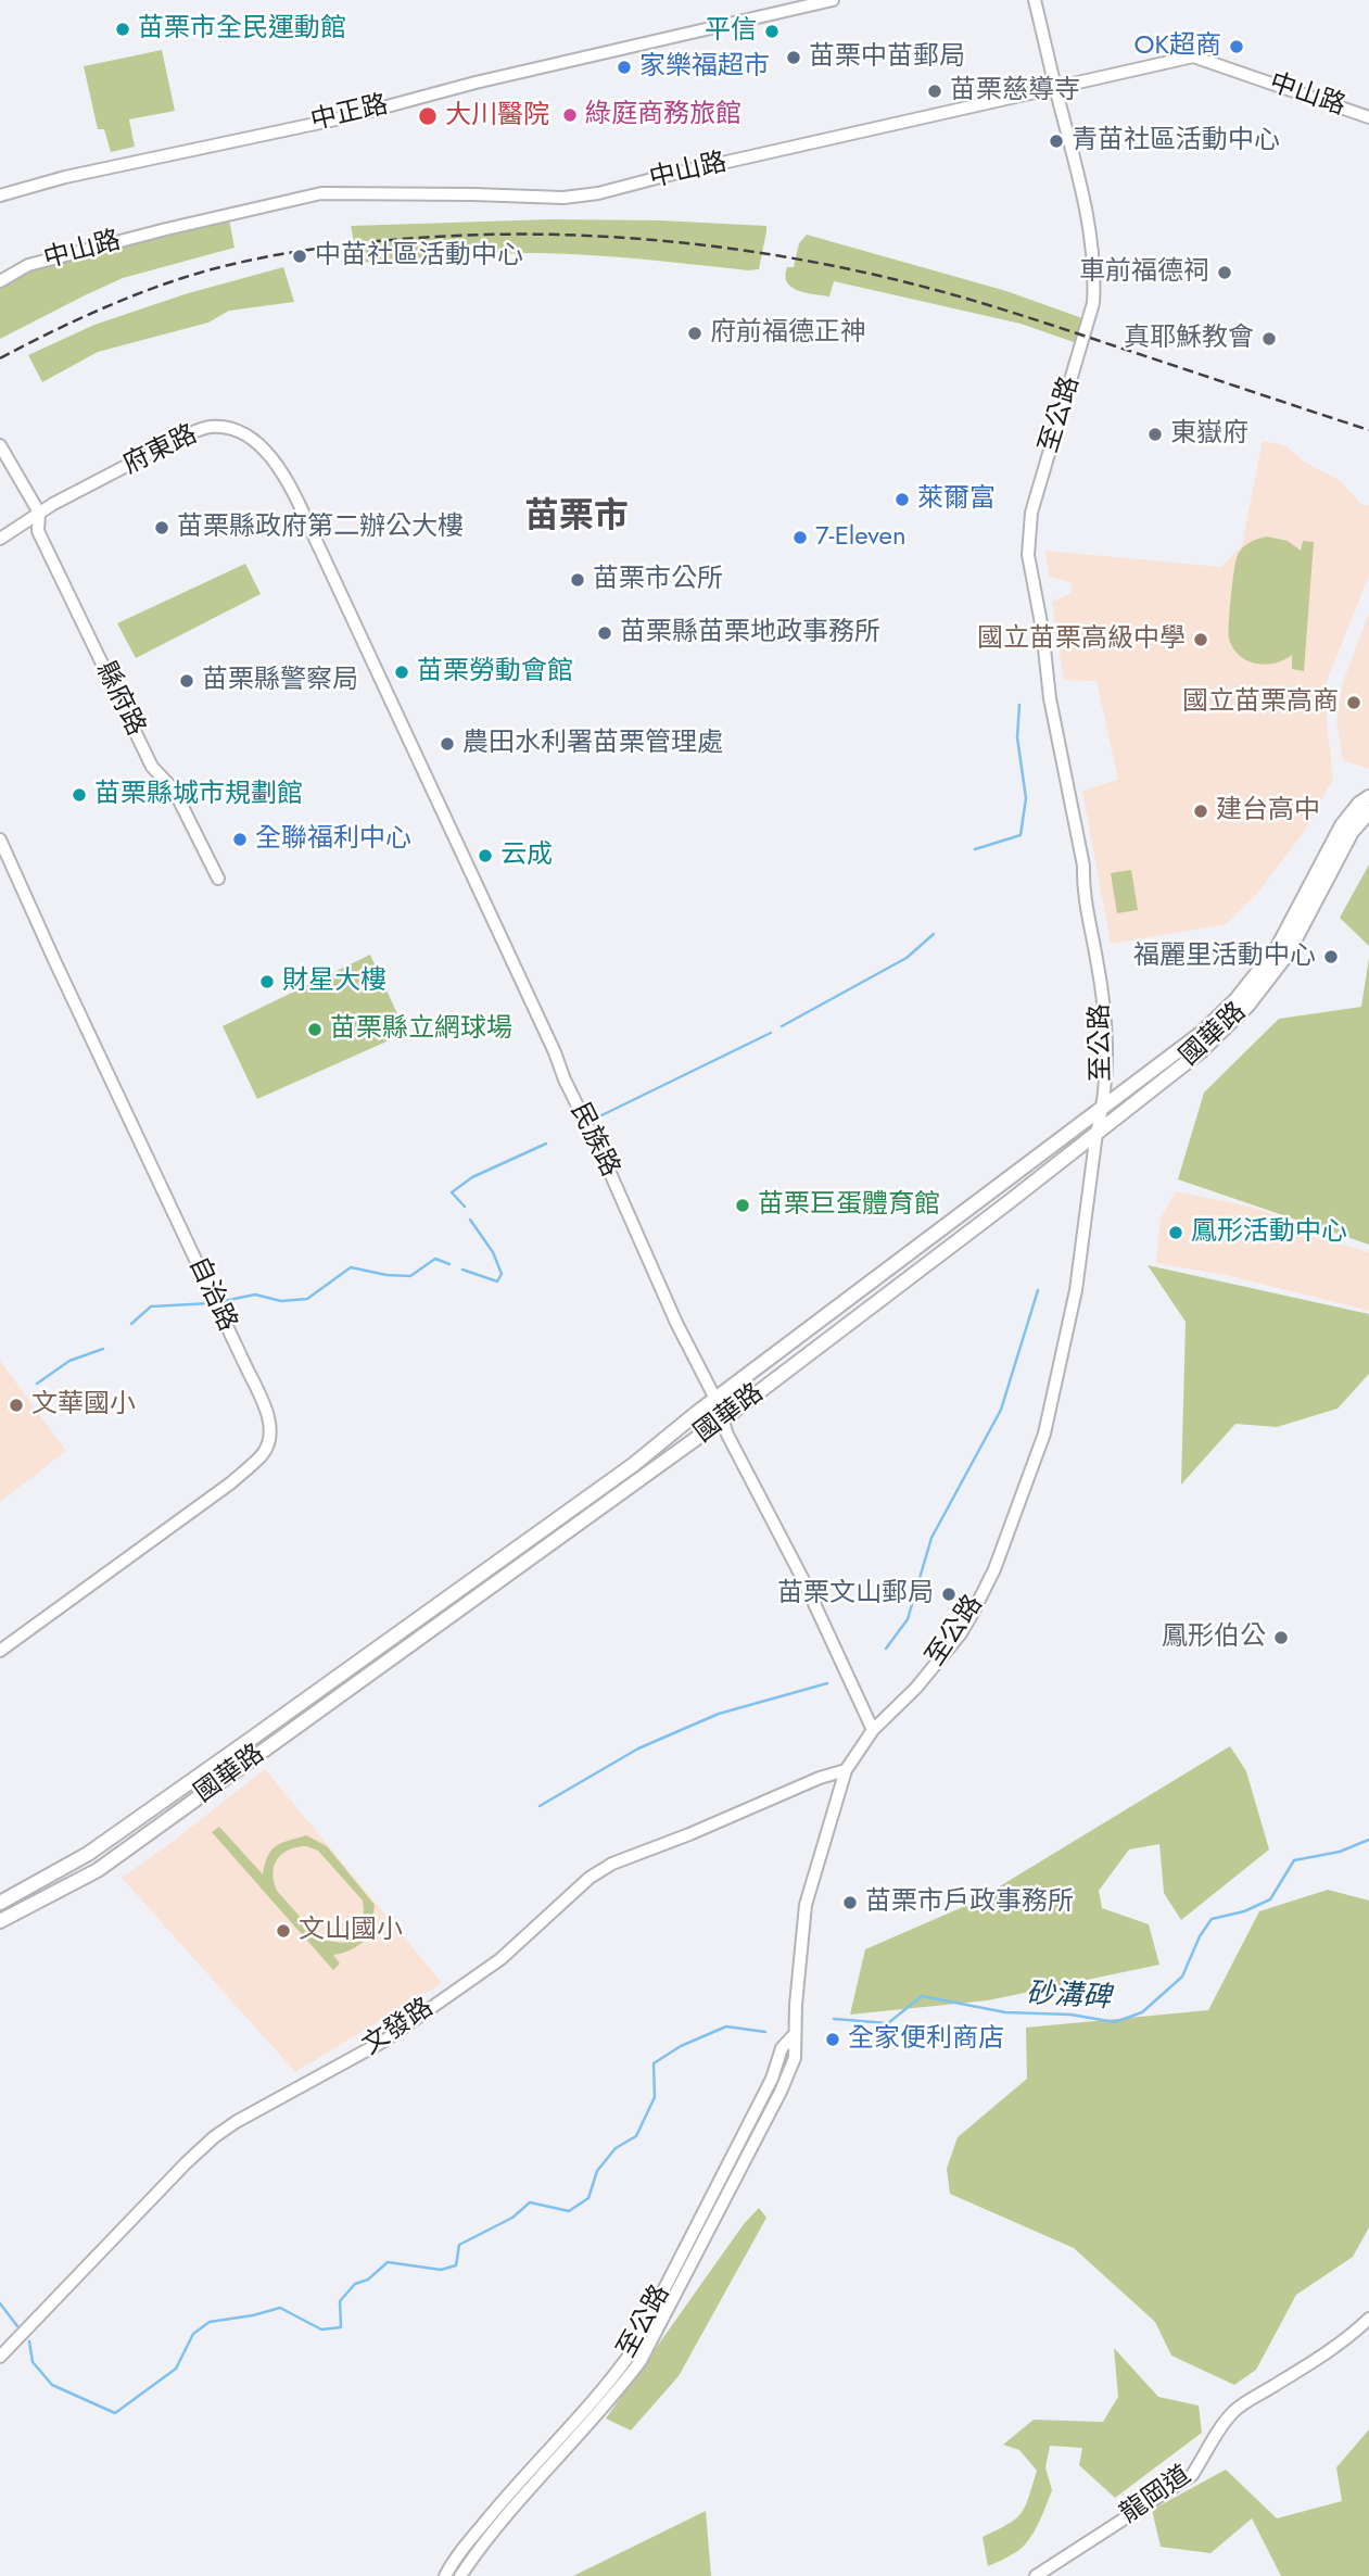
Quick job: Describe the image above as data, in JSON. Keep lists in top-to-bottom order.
{
  "streets": {
    "main road": ["國華路"],
    "street": [
      "中山路",
      "中正路",
      "至公路",
      "府東路",
      "縣府路",
      "民族路",
      "自治路",
      "文發路",
      "龍岡道"
    ]
  },
  "crossings": [
    ["中山路", "至公路"],
    ["至公路", "國華路"],
    ["至公路", "民族路"],
    ["至公路", "文發路"],
    ["府東路", "縣府路"],
    ["府東路", "民族路"],
    ["國華路", "民族路"]
  ],
  "districts": ["苗栗市"],
  "water": ["砂溝碑"],
  "places": [
    "苗栗市全民運動館",
    "平信",
    "OK超商",
    "苗栗中苗郵局",
    "家樂福超市",
    "苗栗慈導寺",
    "綠庭商務旅館",
    "大川醫院",
    "青苗社區活動中心",
    "中苗社區活動中心",
    "車前福德祠",
    "府前福德正神",
    "真耶穌教會",
    "東嶽府",
    "萊爾富",
    "苗栗縣政府第二辦公大樓",
    "7-Eleven",
    "苗栗市公所",
    "苗栗縣苗栗地政事務所",
    "國立苗栗高級中學",
    "苗栗勞動會館",
    "苗栗縣警察局",
    "國立苗栗高商",
    "農田水利署苗栗管理處",
    "苗栗縣城市規劃館",
    "建台高中",
    "全聯福利中心",
    "云成",
    "福麗里活動中心",
    "財星大樓",
    "苗栗縣立網球場",
    "苗栗巨蛋體育館",
    "鳳形活動中心",
    "文華國小",
    "苗栗文山郵局",
    "鳳形伯公",
    "苗栗市戶政事務所",
    "文山國小",
    "全家便利商店"
  ]
}
